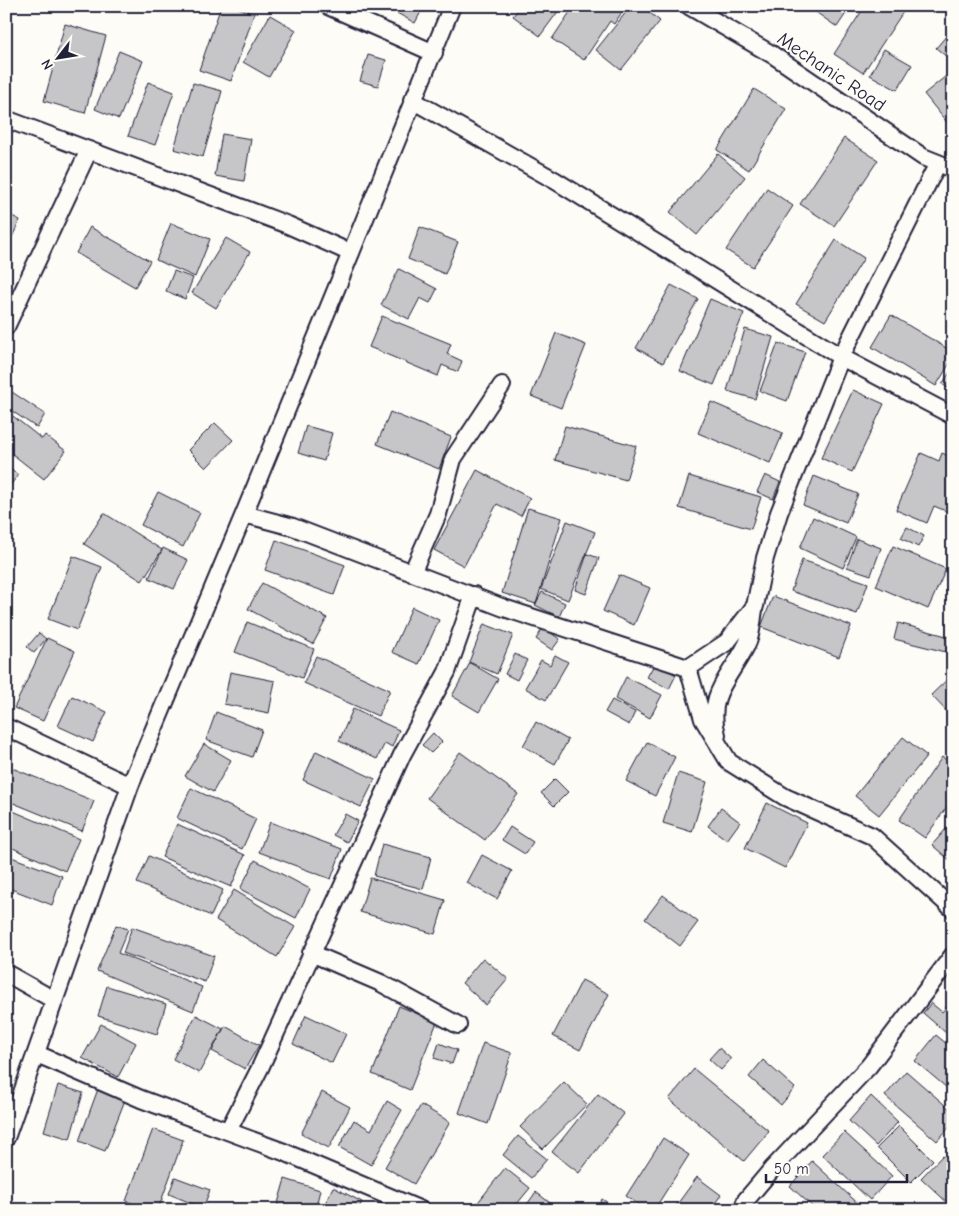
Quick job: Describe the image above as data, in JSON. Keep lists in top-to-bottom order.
{
  "streets": {
    "street": ["Mechanic Road"]
  },
  "scale_bar": "50 m",
  "north": "bottom left"
}
